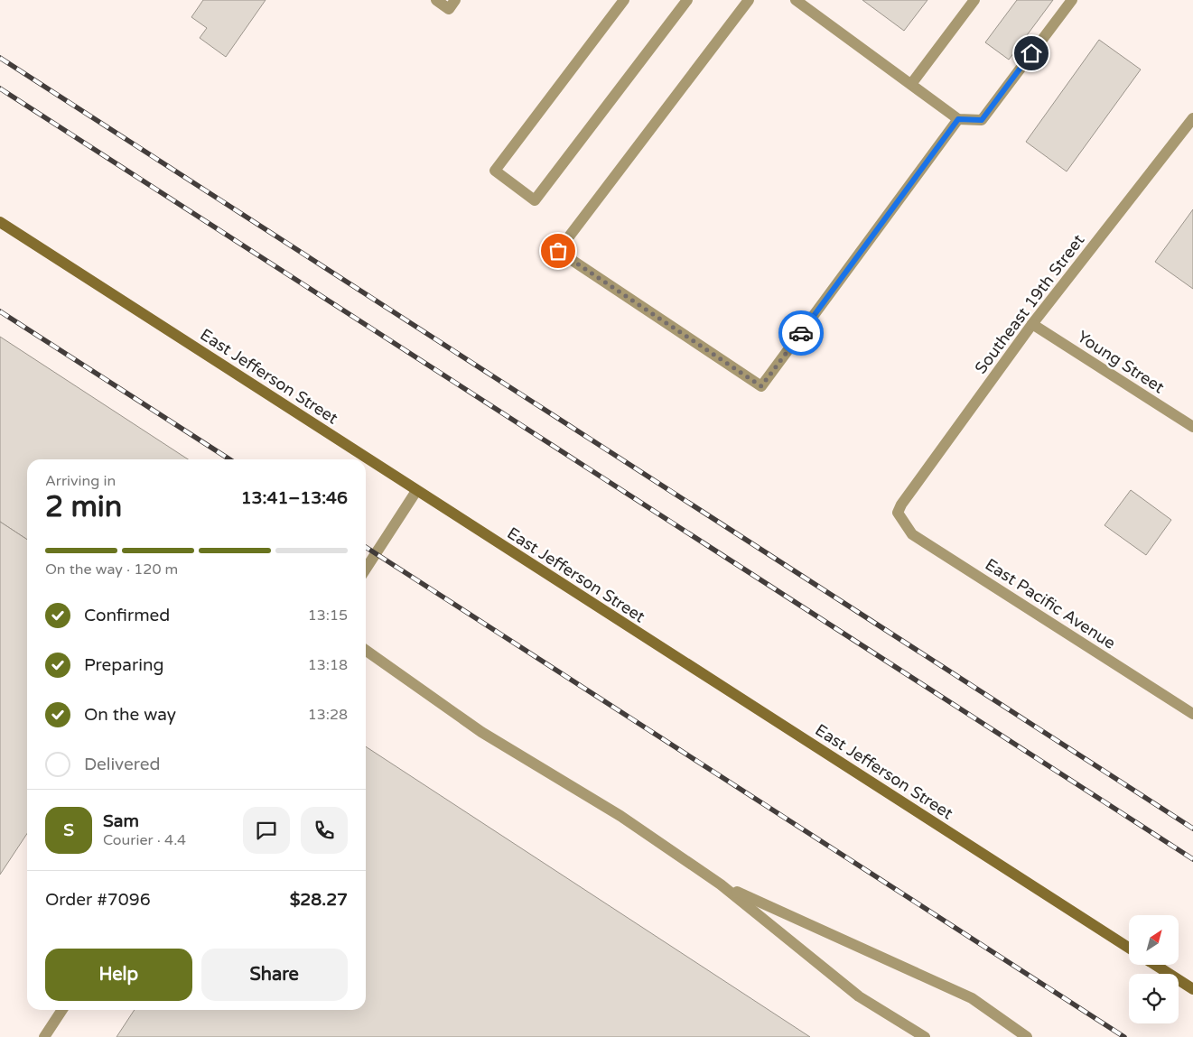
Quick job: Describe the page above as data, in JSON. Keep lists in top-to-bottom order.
{
  "streets": {
    "main road": ["East Jefferson Street"],
    "street": ["Southeast 19th Street", "Young Street", "East Pacific Avenue"]
  },
  "crossings": [
    ["Southeast 19th Street", "Young Street"],
    ["Southeast 19th Street", "East Pacific Avenue"]
  ],
  "north": "top right",
  "page": {
    "heading": ["2 min", "Arriving in", "13:41–13:46"],
    "panel": [
      "Sam",
      "Courier · 4.4",
      "Order #7096",
      "$28.27"
    ],
    "bar": "On the way · 120 m",
    "list": [
      ["Confirmed", "13:15"],
      ["Preparing", "13:18"],
      ["On the way", "13:28"],
      "Delivered"
    ],
    "round": "S",
    "buttons": ["Help", "Share"]
  }
}
